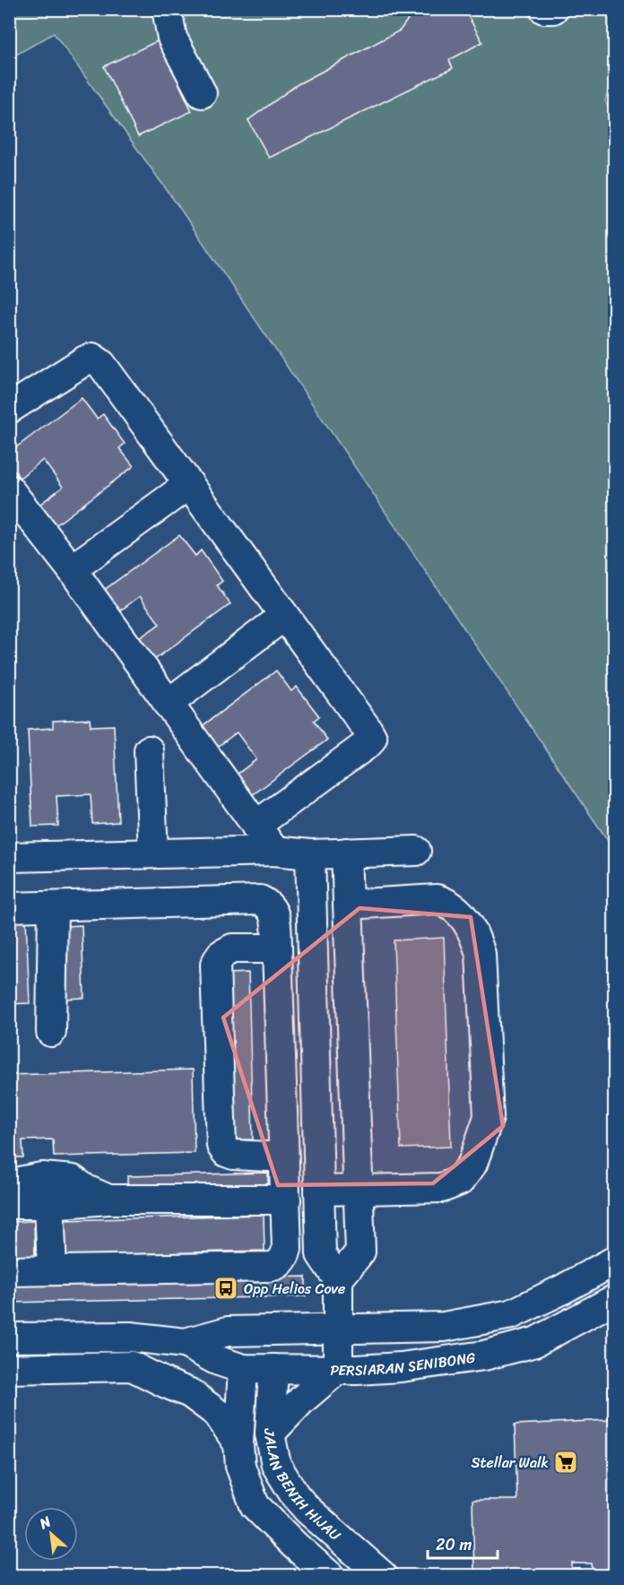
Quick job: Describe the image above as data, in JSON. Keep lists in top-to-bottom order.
{
  "streets": {
    "street": ["PERSIARAN SENIBONG", "JALAN BENIH HIJAU"]
  },
  "crossings": [
    ["PERSIARAN SENIBONG", "JALAN BENIH HIJAU"]
  ],
  "places": {
    "bus stop": ["Opp Helios Cove"],
    "supermarket": ["Stellar Walk"]
  },
  "scale_bar": "20 m",
  "north": "top left"
}
